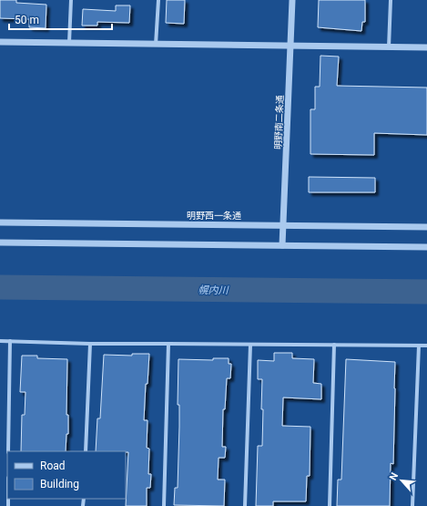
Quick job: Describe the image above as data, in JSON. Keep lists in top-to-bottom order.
{
  "streets": {
    "street": ["明野南二条通", "明野西一条通"]
  },
  "crossings": [
    ["明野南二条通", "明野西一条通"]
  ],
  "water": ["幌内川"],
  "legend": ["Road", "Building"],
  "scale_bar": "50 m",
  "north": "top left"
}
